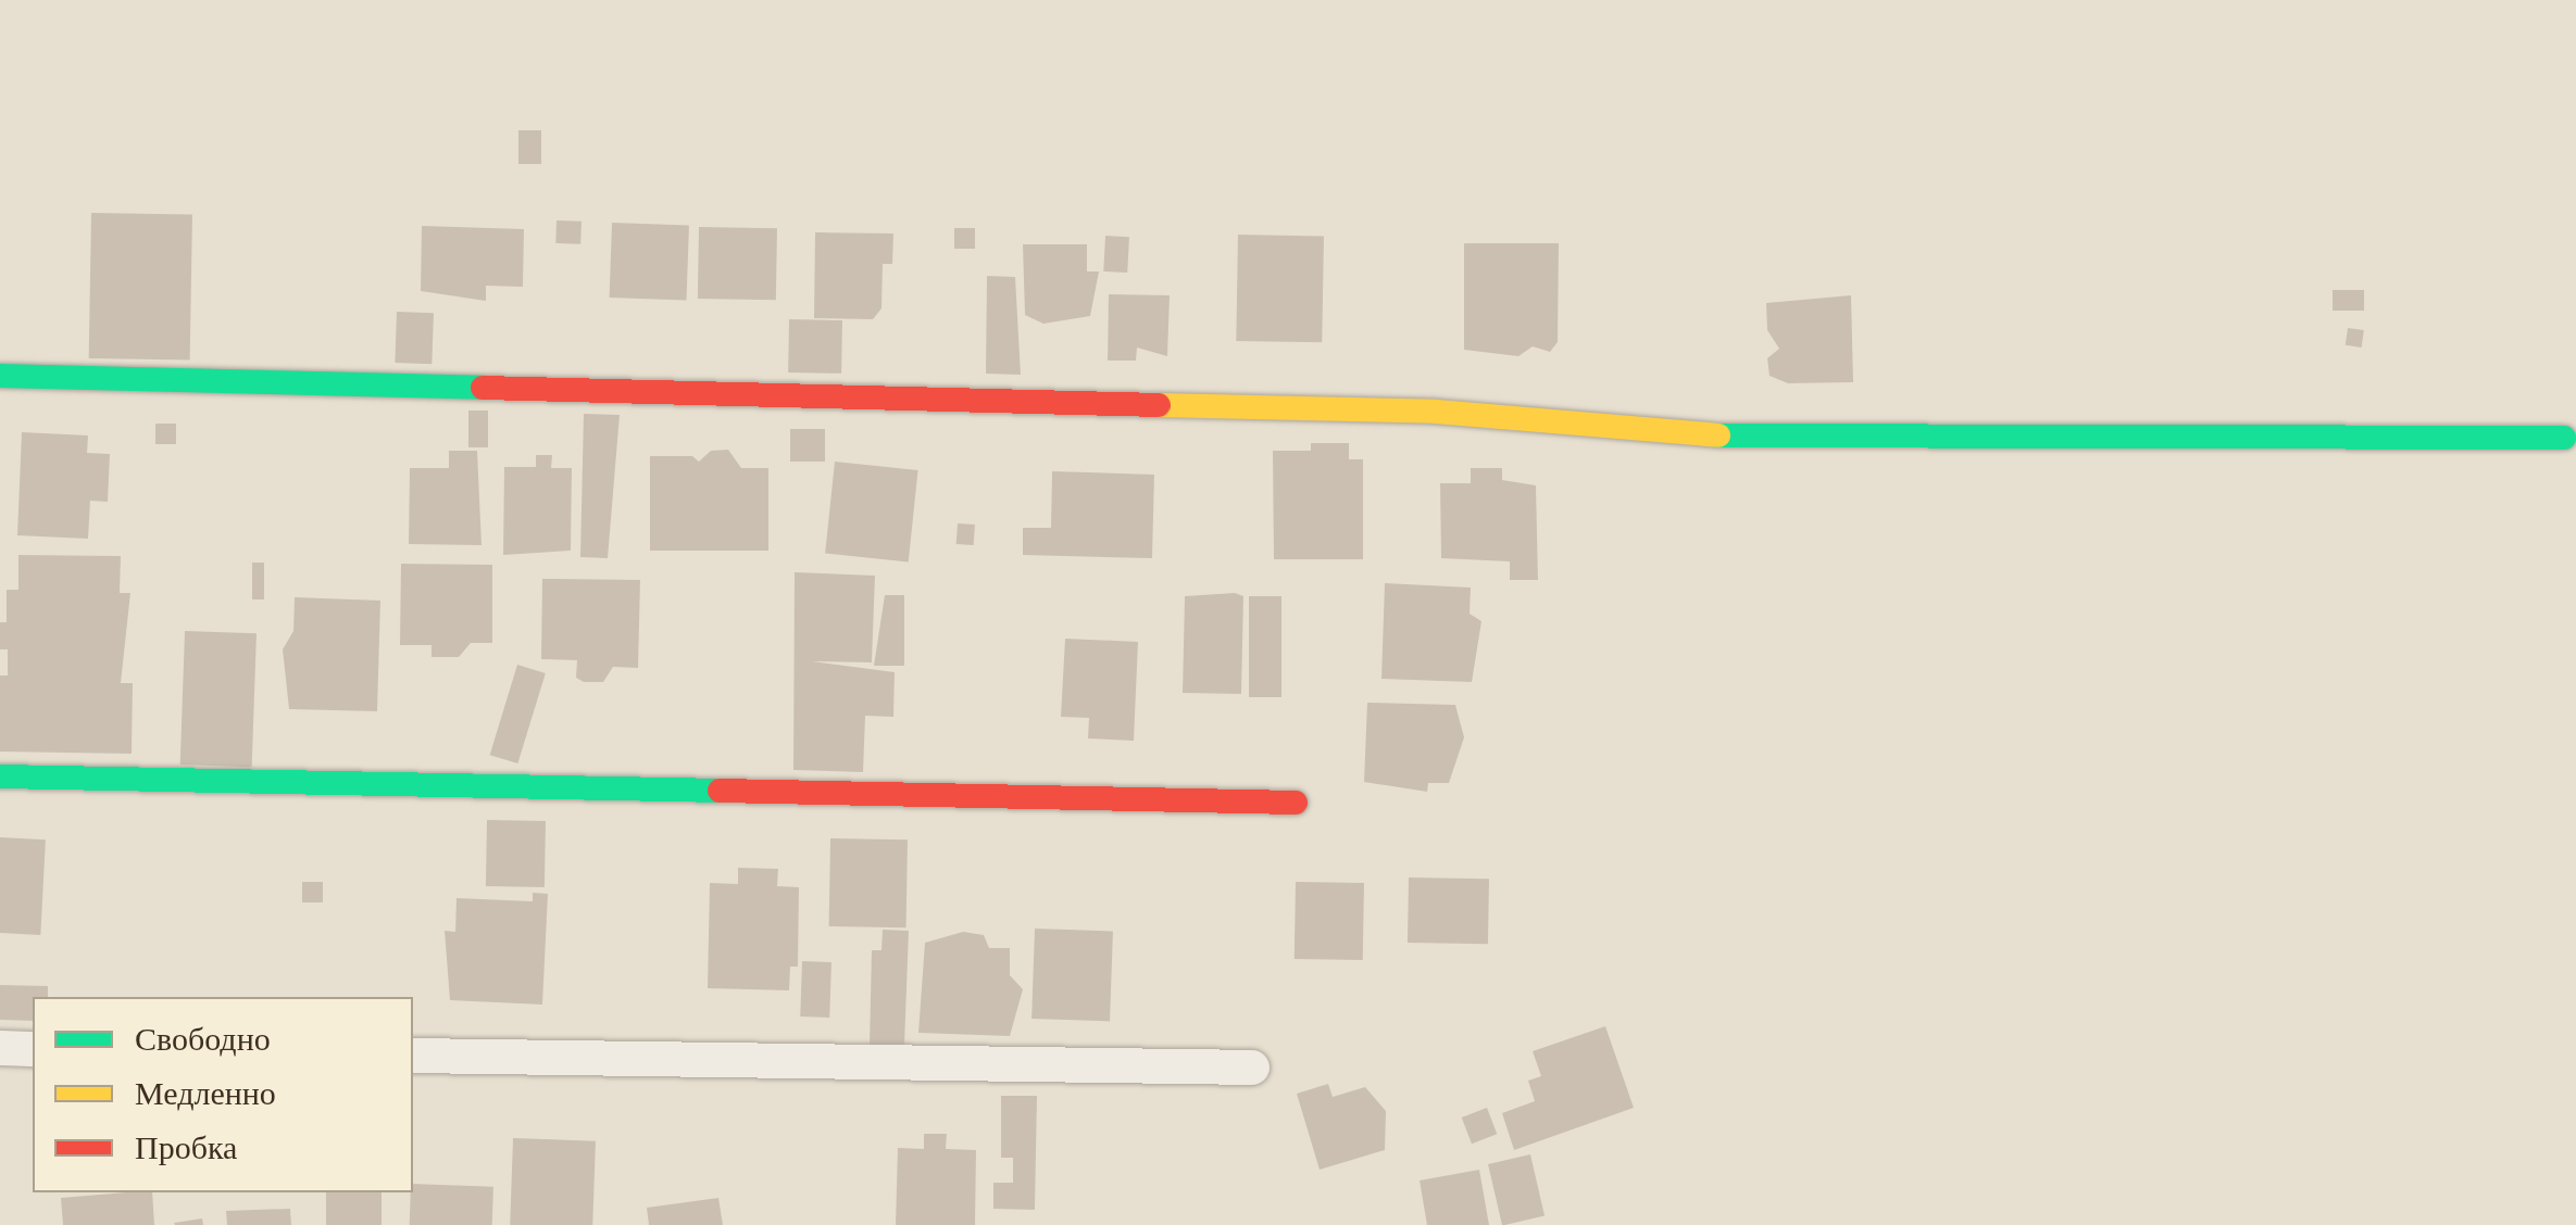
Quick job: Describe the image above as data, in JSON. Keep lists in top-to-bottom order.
{
  "legend": ["Свободно", "Медленно", "Пробка"]
}
